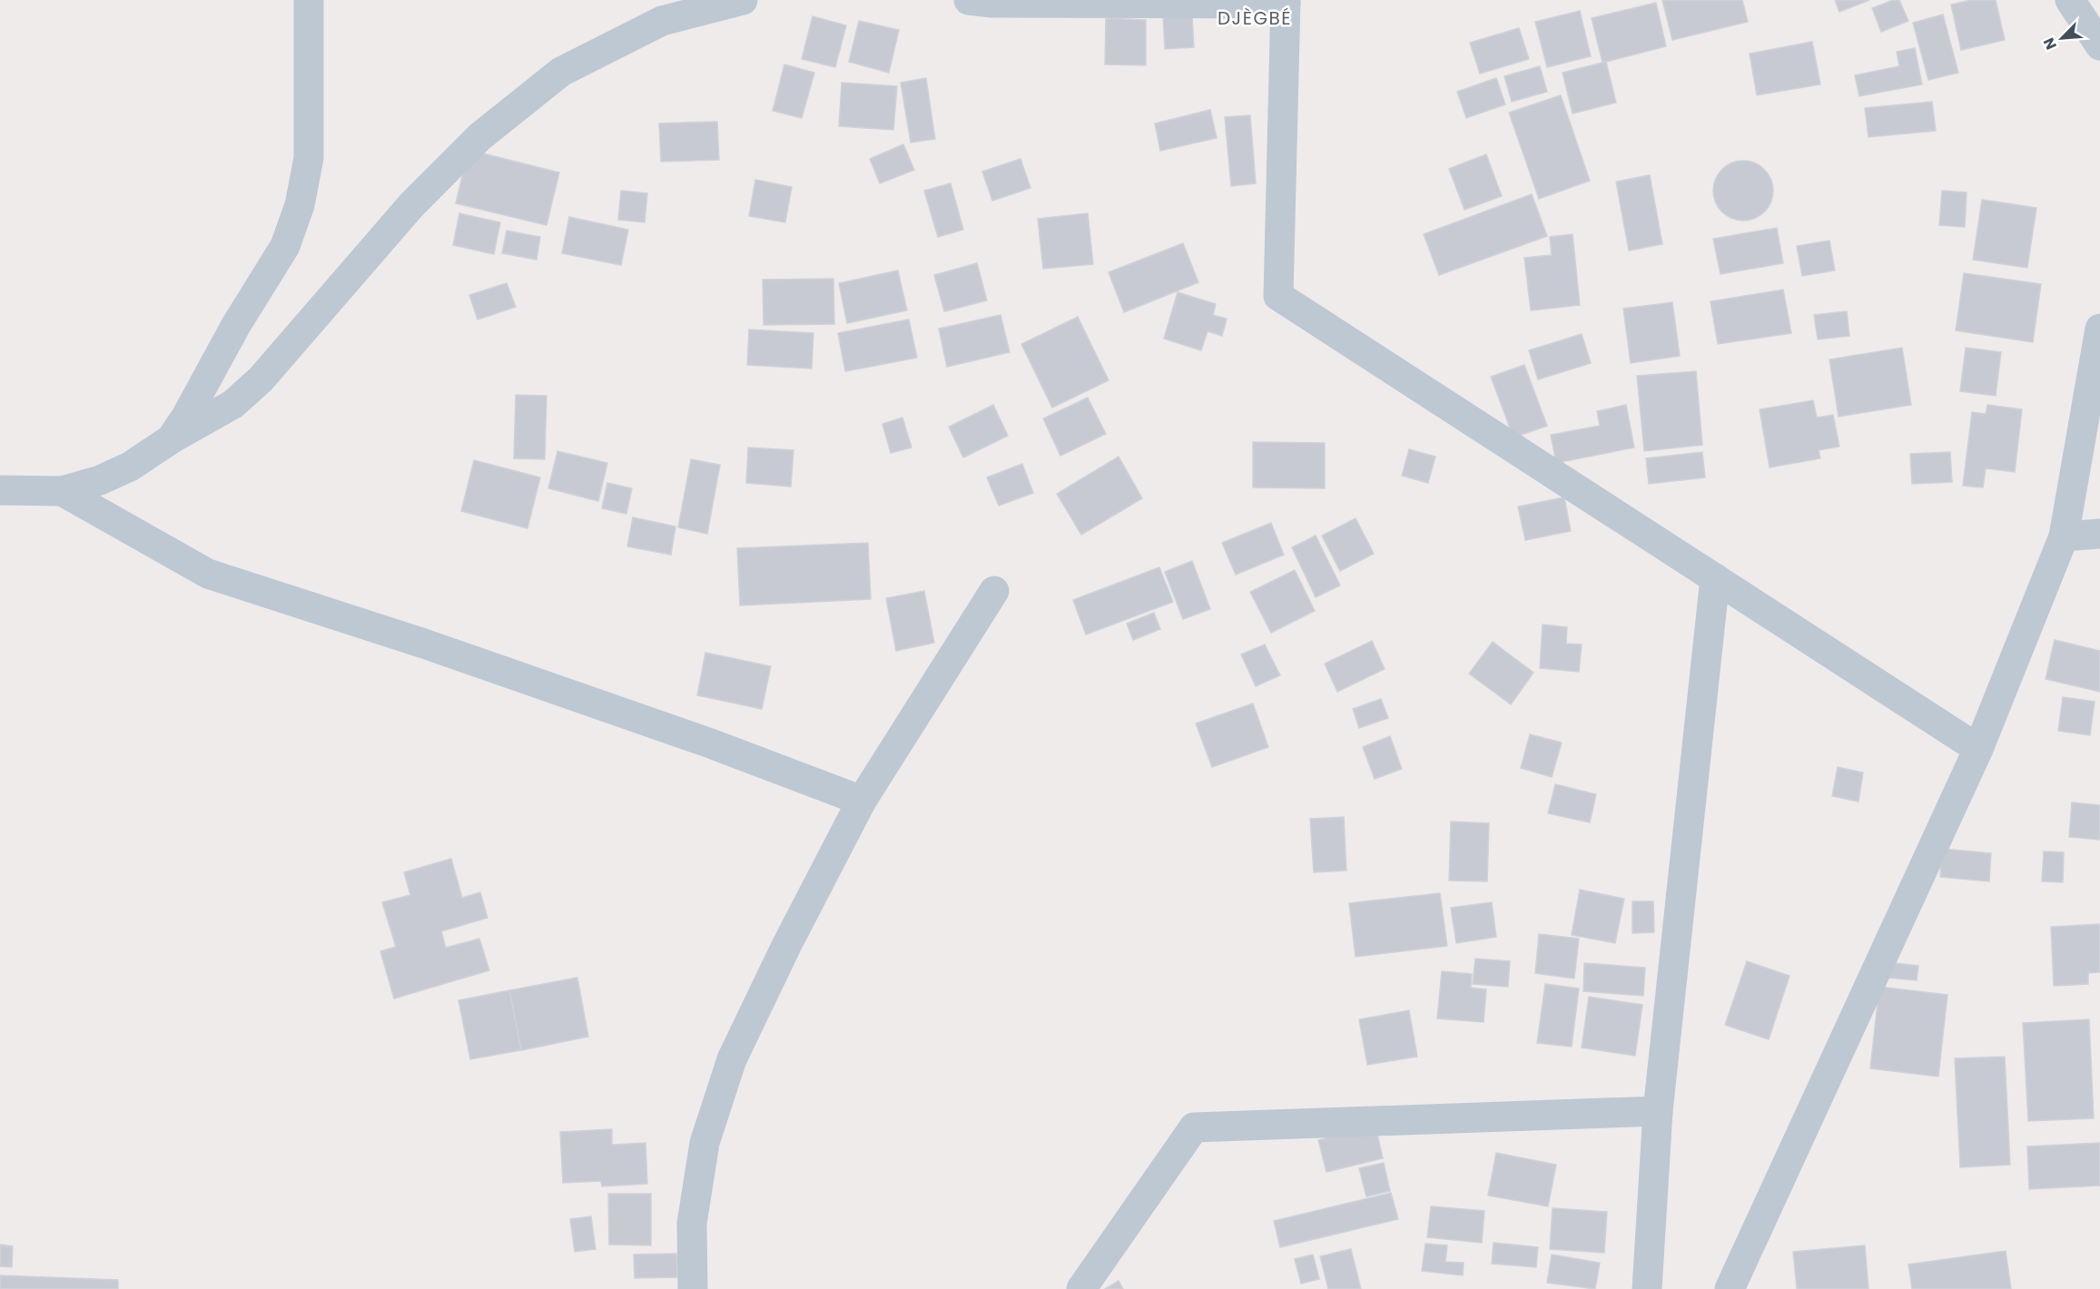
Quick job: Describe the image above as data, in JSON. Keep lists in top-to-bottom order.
{
  "districts": ["DJÈGBÉ"],
  "north": "bottom left"
}
